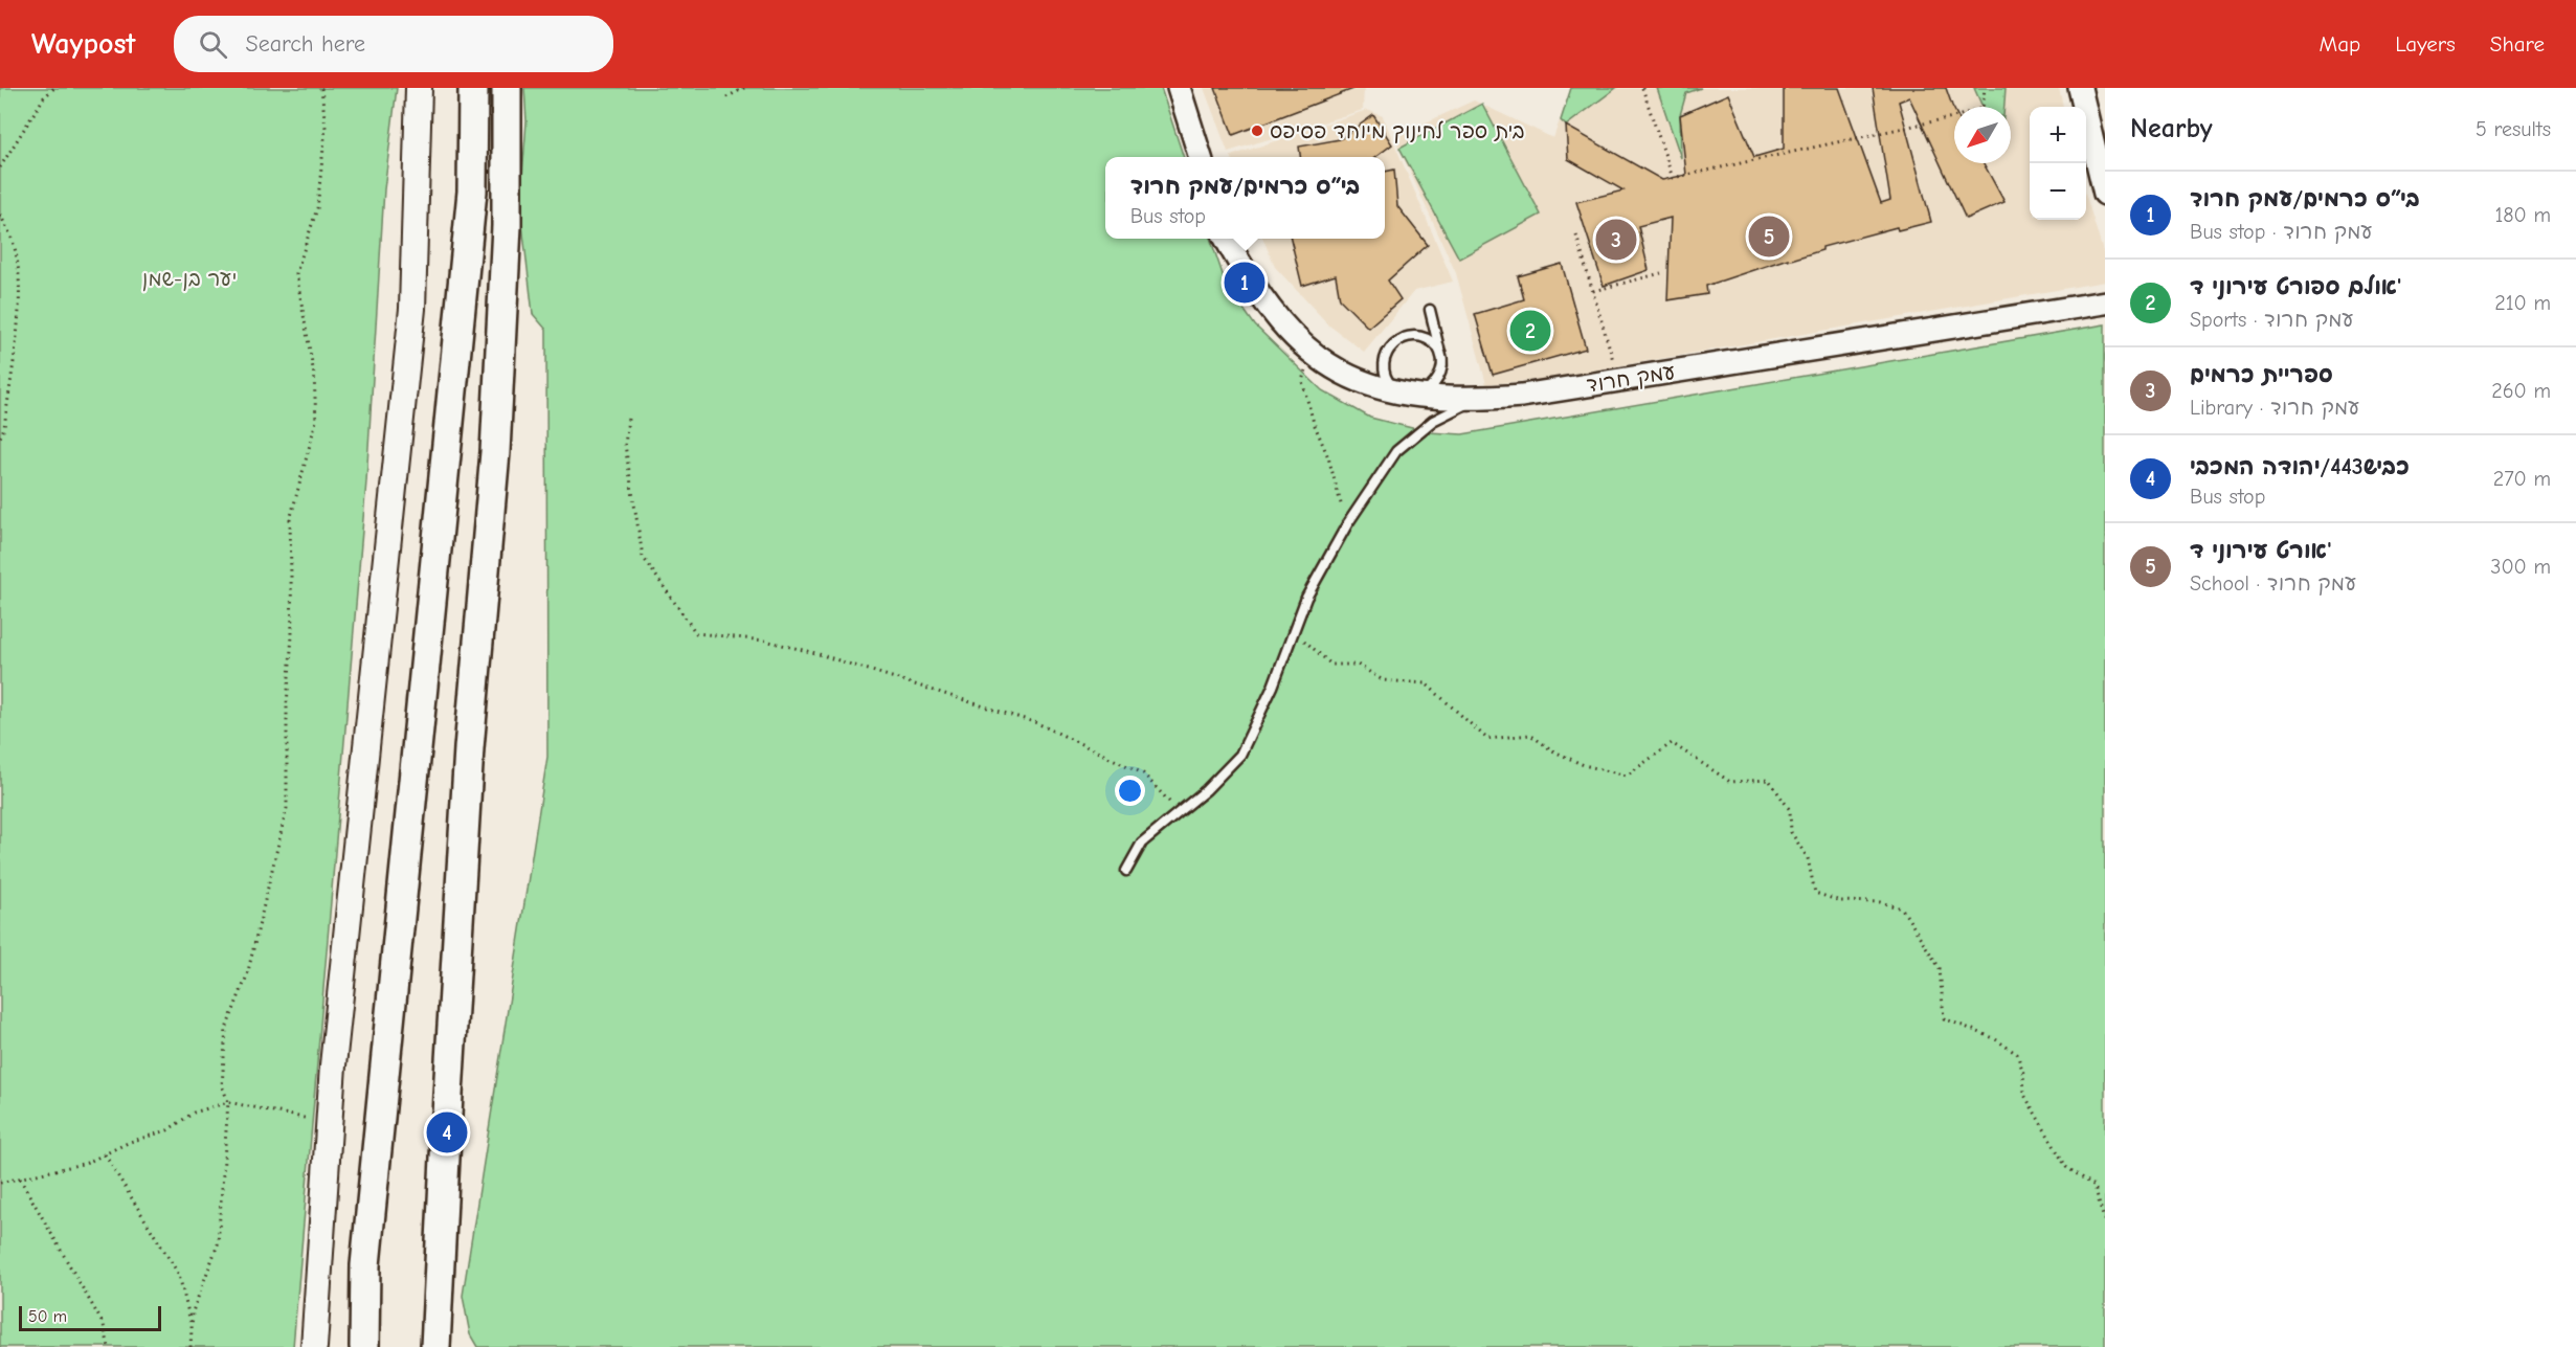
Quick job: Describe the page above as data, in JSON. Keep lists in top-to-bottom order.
{
  "streets": {
    "street": ["עמק חרוד"]
  },
  "parks": ["יער בן-שמן"],
  "places": ["בית ספר לחינוך מיוחד פסיפס"],
  "scale_bar": "50 m",
  "north": "bottom left",
  "page": {
    "header": "Waypost",
    "search": "Search here",
    "nav": ["Map", "Layers", "Share"],
    "heading": ["Nearby", "5 results"],
    "map_buttons": ["+", "−"],
    "popup": ["בי״ס כרמים/עמק חרוד", "Bus stop"],
    "list": [
      {
        "mark": "1",
        "name": "בי״ס כרמים/עמק חרוד",
        "note": "Bus stop · עמק חרוד",
        "value": "180 m"
      },
      {
        "mark": "2",
        "name": "אולם ספורט עירוני ד'",
        "note": "Sports · עמק חרוד",
        "value": "210 m"
      },
      {
        "mark": "3",
        "name": "ספריית כרמים",
        "note": "Library · עמק חרוד",
        "value": "260 m"
      },
      {
        "mark": "4",
        "name": "כביש443/יהודה המכבי",
        "note": "Bus stop",
        "value": "270 m"
      },
      {
        "mark": "5",
        "name": "אורט עירוני ד'",
        "note": "School · עמק חרוד",
        "value": "300 m"
      }
    ],
    "pins": [
      "5",
      "3",
      "1",
      "2",
      "4"
    ],
    "scale": "50 m"
  }
}
